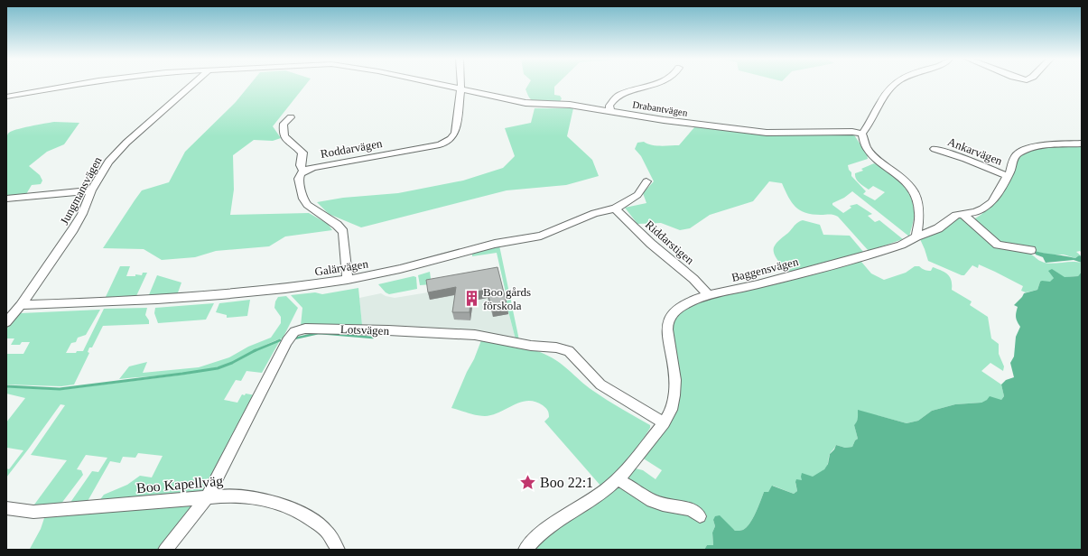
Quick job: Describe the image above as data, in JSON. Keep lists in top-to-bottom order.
{
  "streets": {
    "street": [
      "Drabantvägen",
      "Roddarvägen",
      "Ankarvägen",
      "Jungmansvägen",
      "Riddarstigen",
      "Galärvägen",
      "Baggensvägen",
      "Lotsvägen",
      "Boo Kapellväg"
    ]
  },
  "crossings": [
    ["Drabantvägen", "Roddarvägen"],
    ["Ankarvägen", "Baggensvägen"],
    ["Jungmansvägen", "Galärvägen"],
    ["Riddarstigen", "Galärvägen"],
    ["Riddarstigen", "Baggensvägen"],
    ["Baggensvägen", "Lotsvägen"],
    ["Lotsvägen", "Boo Kapellväg"]
  ],
  "places": {
    "building": ["Boo gårds förskola"],
    "place": ["Boo 22:1"]
  }
}
